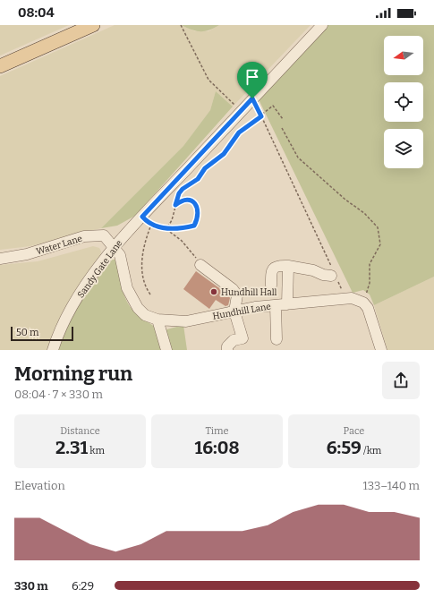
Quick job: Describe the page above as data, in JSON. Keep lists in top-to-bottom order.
{
  "streets": {
    "street": ["Water Lane", "Sandy Gate Lane", "Hundhill Lane"]
  },
  "crossings": [
    ["Water Lane", "Sandy Gate Lane"],
    ["Water Lane", "Hundhill Lane"],
    ["Sandy Gate Lane", "Hundhill Lane"]
  ],
  "places": ["Hundhill Hall"],
  "scale_bar": "50 m",
  "north": "left",
  "page": {
    "status": "08:04",
    "scale": "50 m",
    "heading": ["Morning run", "08:04 · 7 × 330 m"],
    "stats": [
      ["Distance", "2.31 km"],
      ["Time", "16:08"],
      ["Pace", "6:59 /km"]
    ],
    "chart": ["Elevation", "133–140 m"],
    "list": [
      {
        "name": "330 m",
        "note": "6:29"
      }
    ]
  }
}
